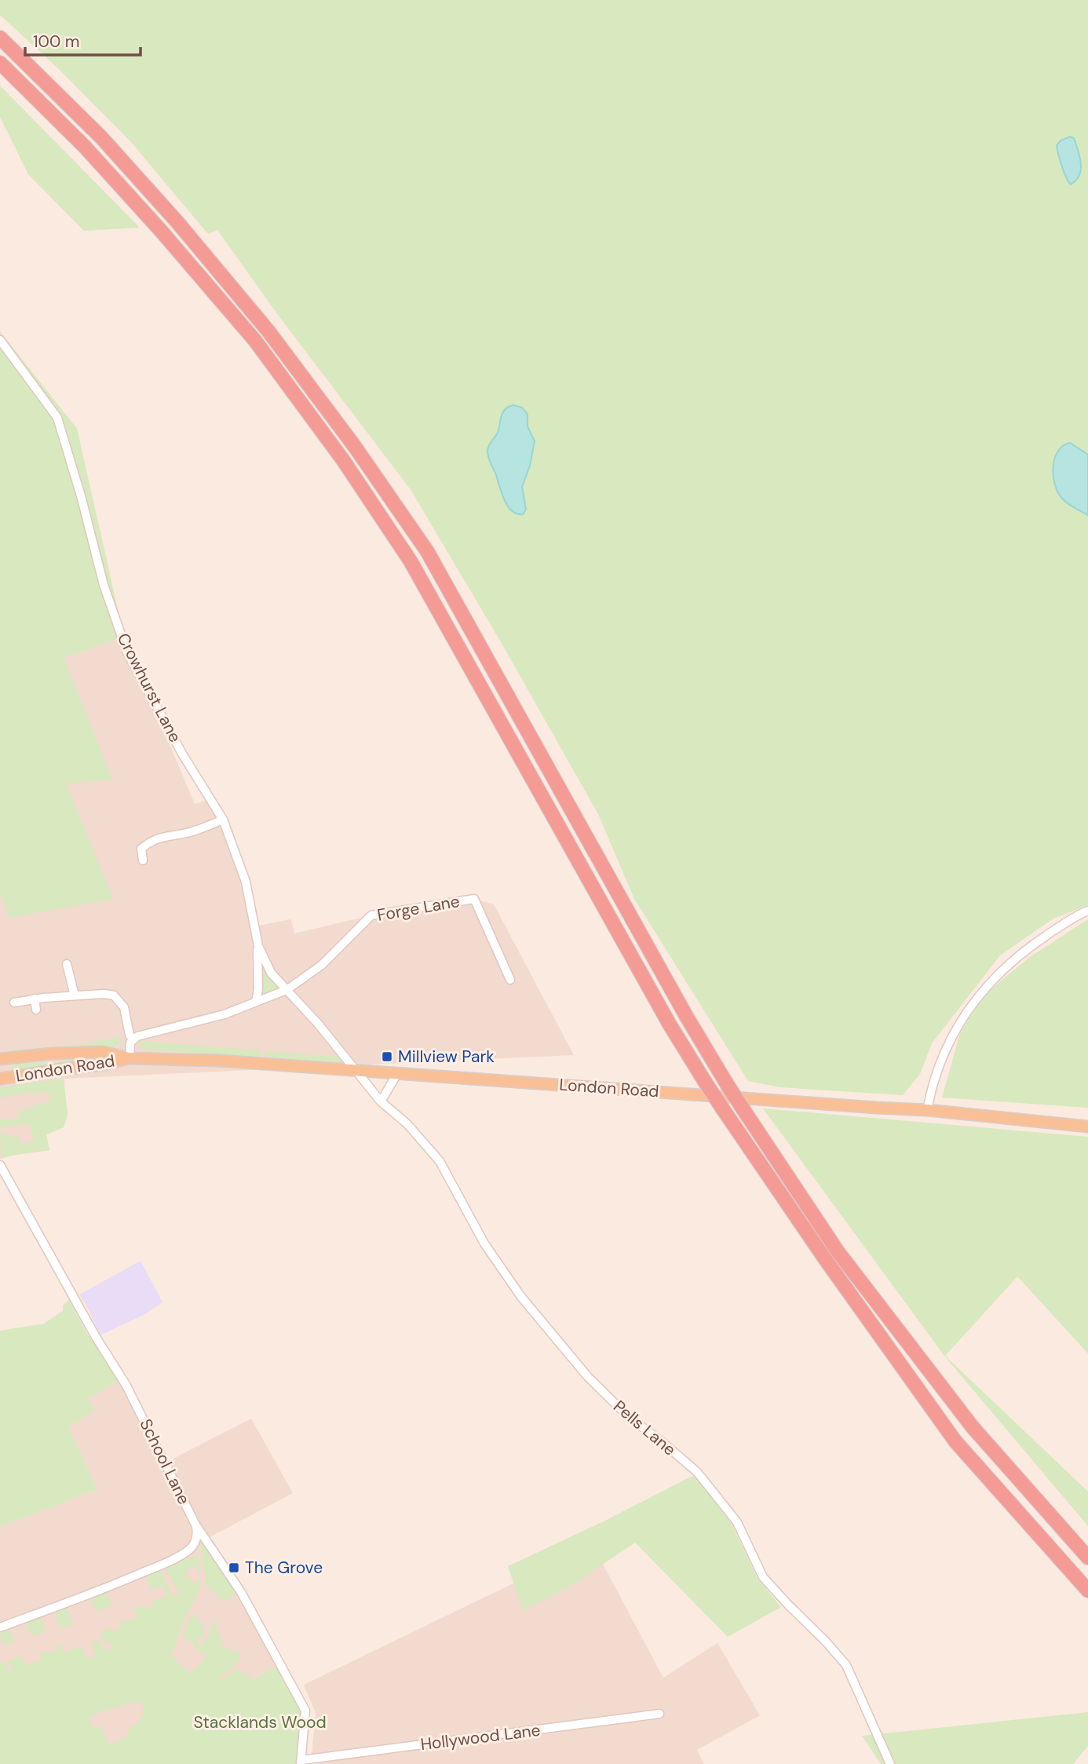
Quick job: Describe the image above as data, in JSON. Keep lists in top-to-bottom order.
{
  "streets": {
    "main road": ["London Road"],
    "street": [
      "Crowhurst Lane",
      "Forge Lane",
      "Pells Lane",
      "School Lane",
      "Hollywood Lane"
    ]
  },
  "crossings": [
    ["Crowhurst Lane", "Forge Lane"],
    ["Crowhurst Lane", "London Road"],
    ["Crowhurst Lane", "Pells Lane"],
    ["London Road", "Pells Lane"],
    ["School Lane", "Hollywood Lane"]
  ],
  "parks": ["Stacklands Wood"],
  "places": {
    "transit": ["Millview Park", "The Grove"]
  },
  "scale_bar": "100 m"
}
